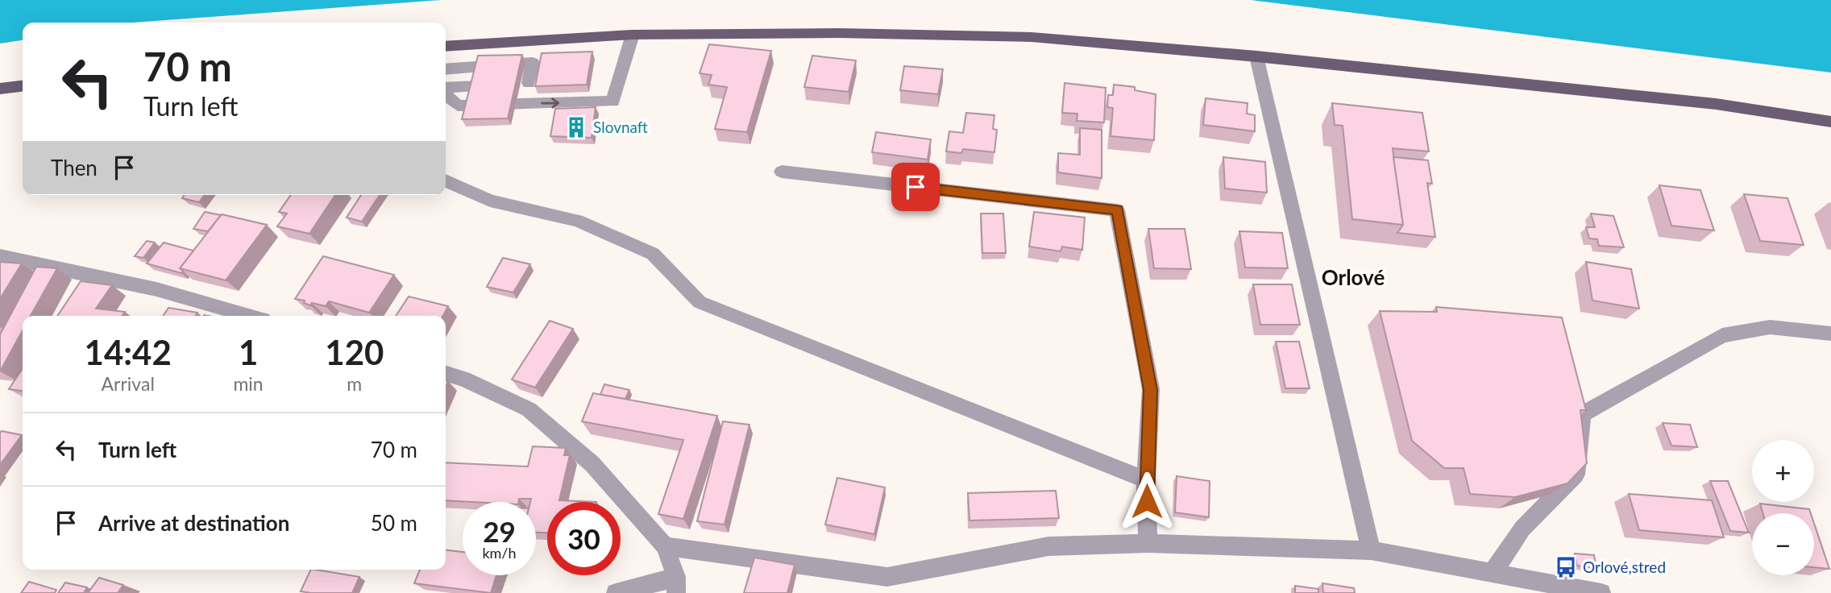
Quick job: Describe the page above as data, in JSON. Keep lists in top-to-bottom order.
{
  "districts": ["Orlové"],
  "places": {
    "building": ["Slovnaft"],
    "bus stop": ["Orlové,stred"]
  },
  "page": {
    "turn": ["70 m", "Turn left"],
    "then": "Then",
    "eta": [
      "14:42",
      "Arrival",
      "1",
      "min",
      "120",
      "m"
    ],
    "list": [
      {
        "name": "Turn left",
        "value": "70 m"
      },
      {
        "name": "Arrive at destination",
        "value": "50 m"
      }
    ],
    "map_buttons": ["+", "−"],
    "speed": "29 km/h",
    "limit": "30"
  }
}
